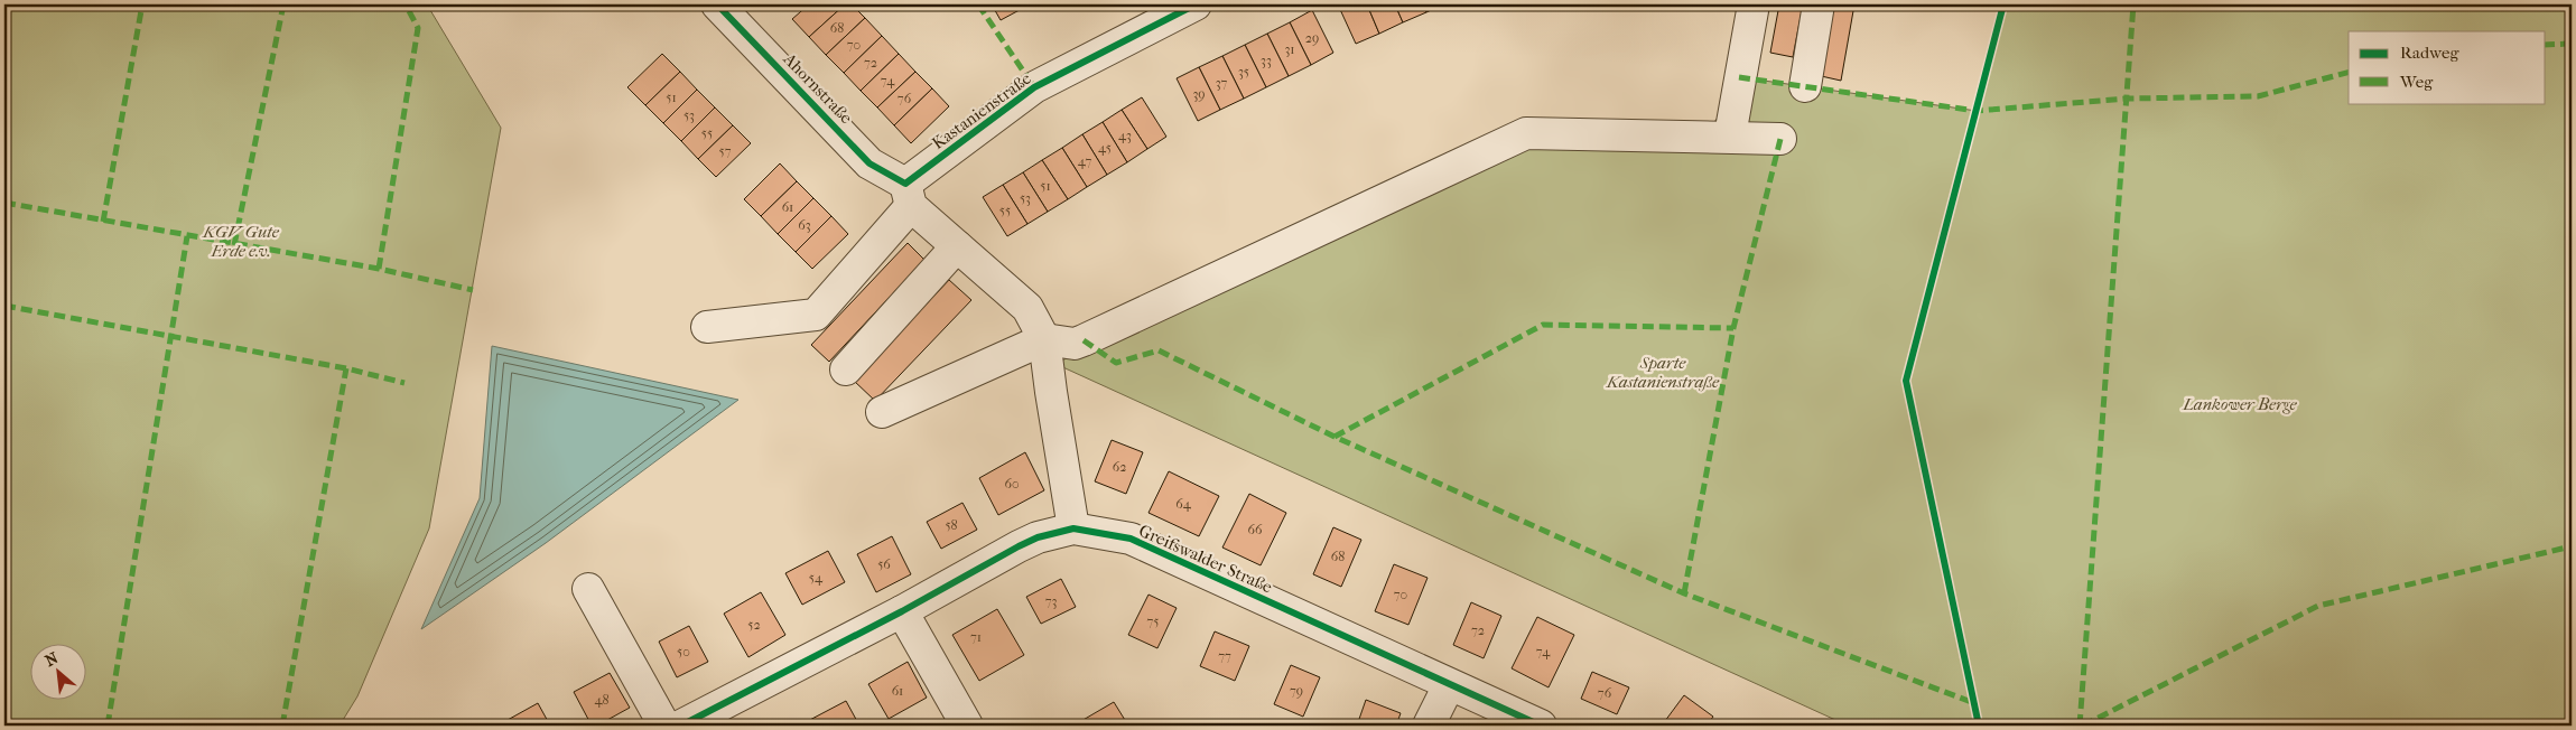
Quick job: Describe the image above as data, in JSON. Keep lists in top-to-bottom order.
{
  "streets": {
    "street": ["Ahornstraße", "Kastanienstraße", "Greifswalder Straße"]
  },
  "crossings": [
    ["Ahornstraße", "Kastanienstraße"]
  ],
  "parks": ["KGV Gute Erde e.v.", "Sparte Kastanienstraße", "Lankower Berge"],
  "house_numbers": [
    "68",
    "29",
    "70",
    "31",
    "33",
    "72",
    "35",
    "74",
    "37",
    "39",
    "51",
    "76",
    "53",
    "55",
    "43",
    "45",
    "57",
    "47",
    "51",
    "53",
    "61",
    "55",
    "63",
    "62",
    "60",
    "64",
    "58",
    "66",
    "68",
    "56",
    "54",
    "70",
    "73",
    "75",
    "52",
    "72",
    "71",
    "50",
    "74",
    "77",
    "61",
    "79",
    "76",
    "48"
  ],
  "legend": ["Radweg", "Weg"],
  "north": "top left"
}
